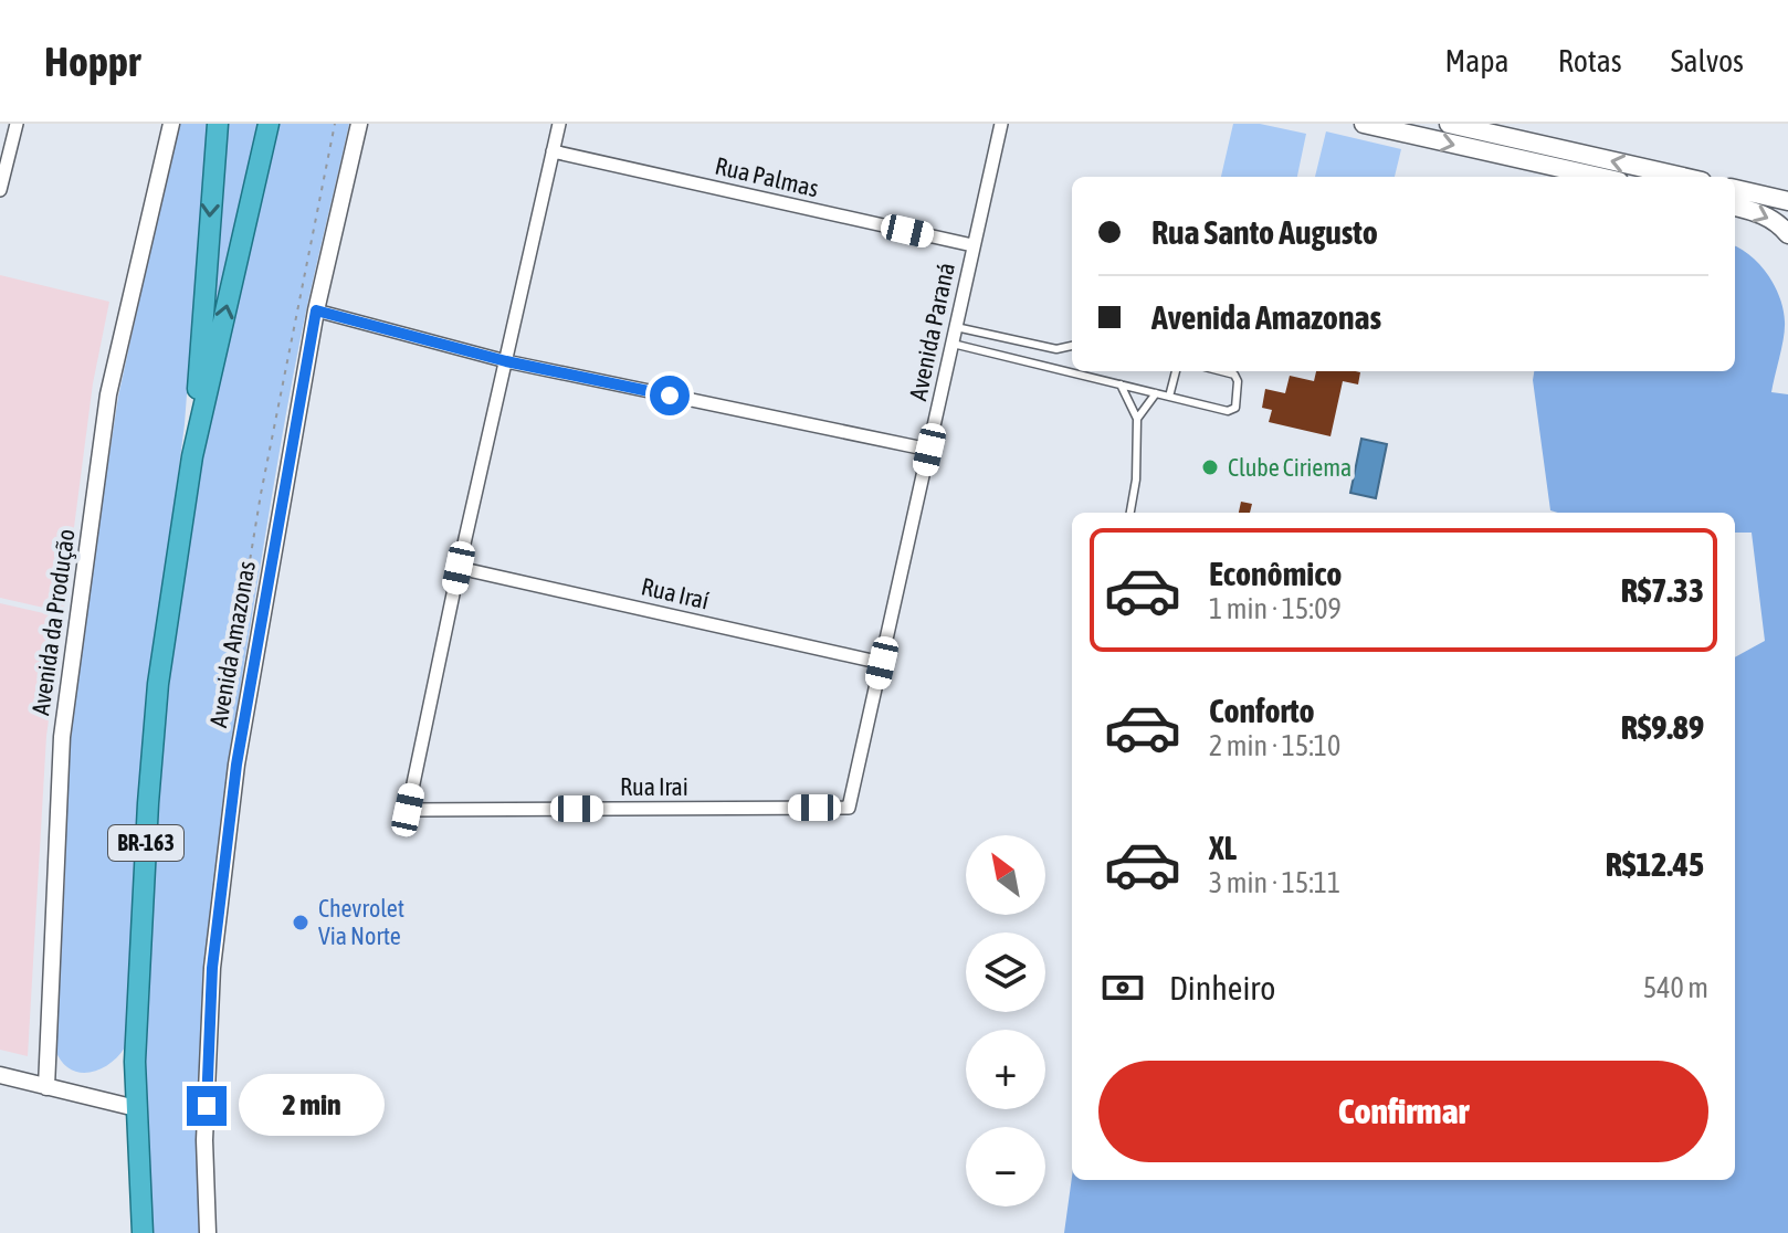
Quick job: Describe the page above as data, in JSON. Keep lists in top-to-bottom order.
{
  "streets": {
    "highway": ["BR-163"],
    "street": [
      "Rua Palmas",
      "Avenida Paraná",
      "Rua Iraí",
      "Avenida da Produção",
      "Avenida Amazonas",
      "Rua Irai"
    ]
  },
  "crossings": [
    ["Rua Palmas", "Avenida Paraná"],
    ["Avenida Paraná", "Rua Iraí"],
    ["Avenida Paraná", "Rua Irai"],
    ["Rua Iraí", "Rua Irai"]
  ],
  "places": ["Clube Ciriema", "Chevrolet Via Norte"],
  "north": "top left",
  "page": {
    "header": "Hoppr",
    "nav": ["Mapa", "Rotas", "Salvos"],
    "banner": ["Rua Santo Augusto", "Avenida Amazonas"],
    "list": [
      {
        "name": "Econômico",
        "note": "1 min · 15:09",
        "value": "R$7.33"
      },
      {
        "name": "Conforto",
        "note": "2 min · 15:10",
        "value": "R$9.89"
      },
      {
        "name": "XL",
        "note": "3 min · 15:11",
        "value": "R$12.45"
      }
    ],
    "map_buttons": ["+", "−"],
    "pay": ["Dinheiro", "540 m"],
    "buttons": "Confirmar",
    "bubble": "2 min"
  }
}
